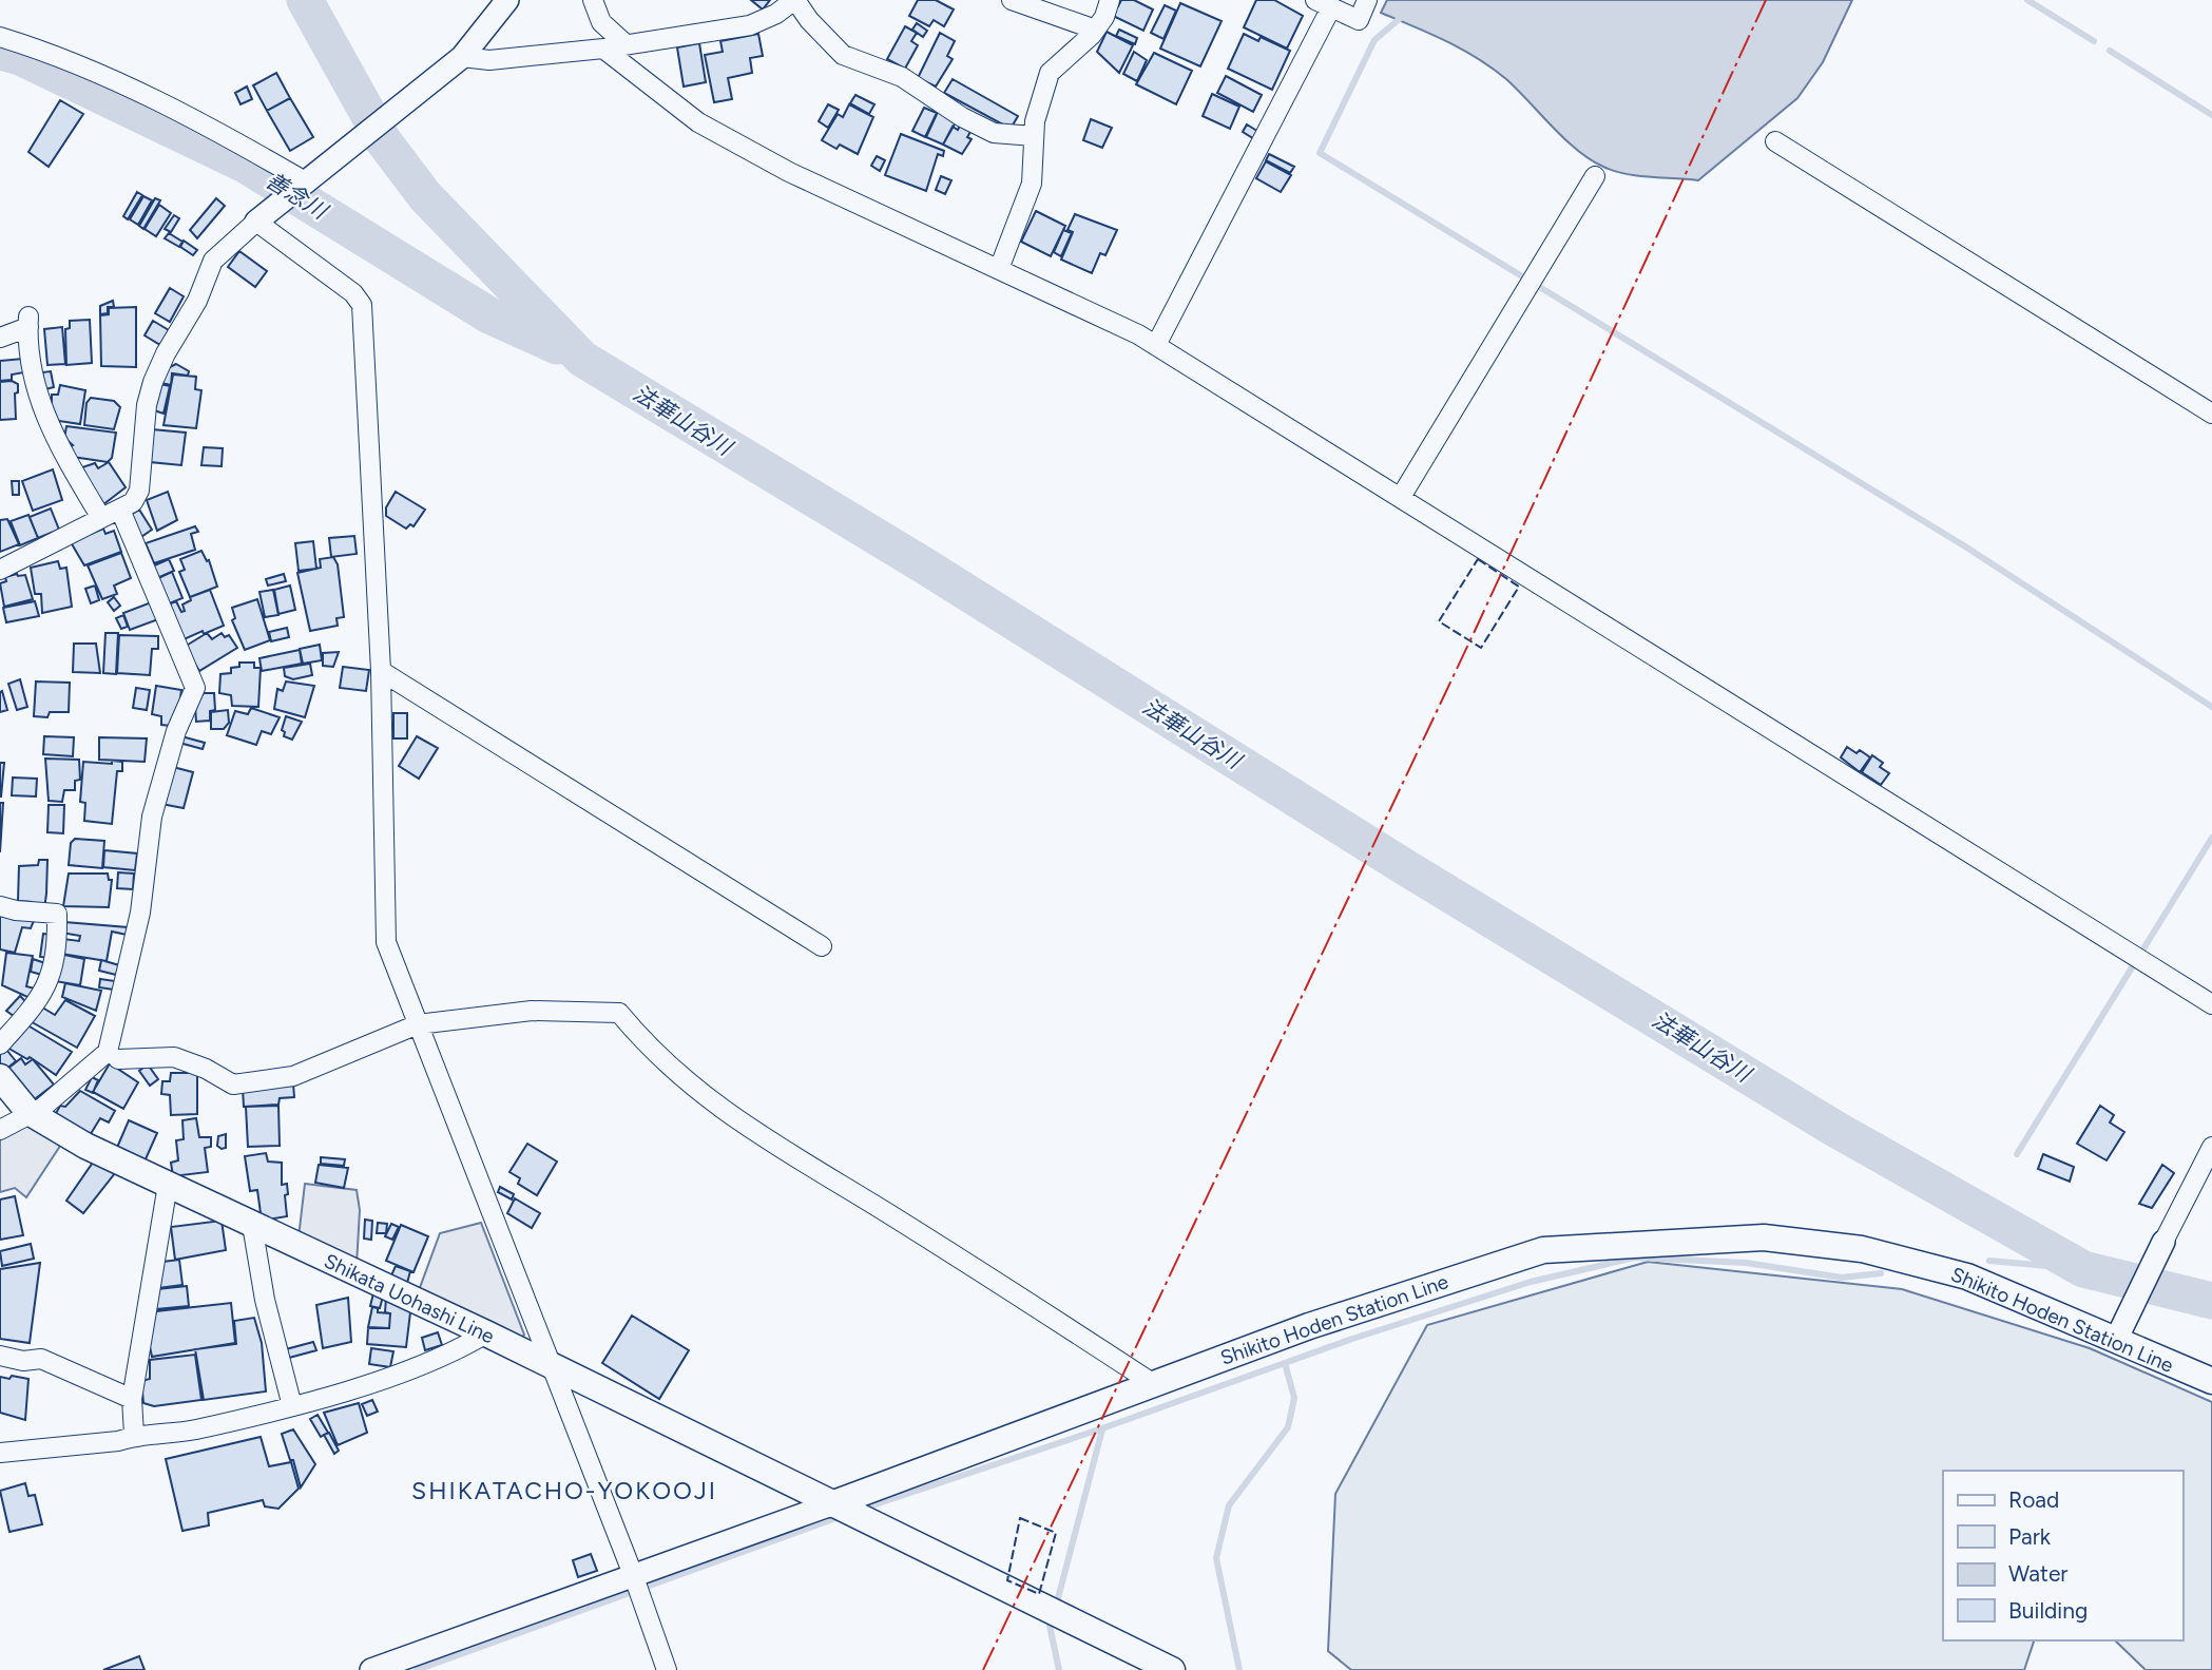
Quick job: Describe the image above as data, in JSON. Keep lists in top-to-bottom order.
{
  "streets": {
    "main road": ["Shikata Uohashi Line", "Shikito Hoden Station Line"]
  },
  "crossings": [
    ["Shikata Uohashi Line", "Shikito Hoden Station Line"]
  ],
  "districts": ["SHIKATACHO-YOKOOJI"],
  "water": ["善念川", "法華山谷川"],
  "legend": [
    "Road",
    "Park",
    "Water",
    "Building"
  ]
}
